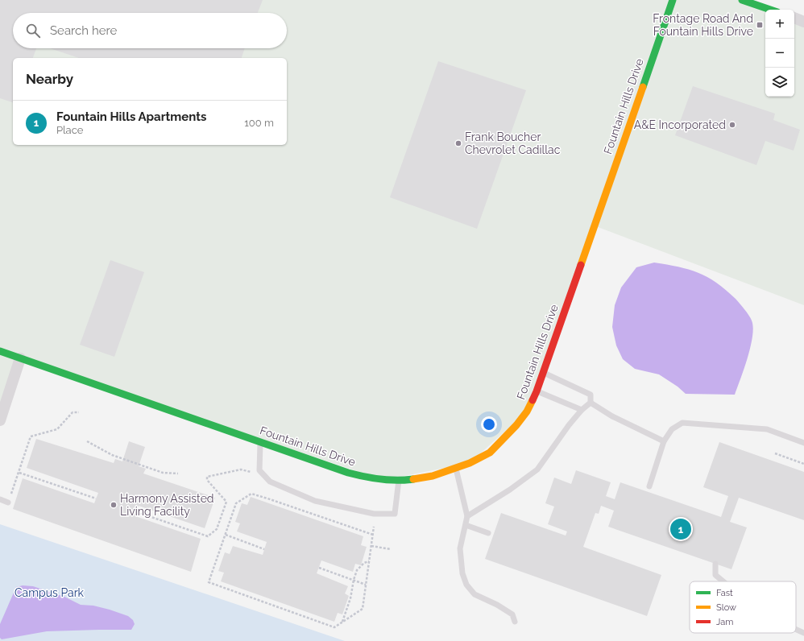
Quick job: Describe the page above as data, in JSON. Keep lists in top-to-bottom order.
{
  "streets": {
    "street": ["Fountain Hills Drive"]
  },
  "parks": ["Campus Park"],
  "places": {
    "transit": ["Frontage Road And Fountain Hills Drive"],
    "other": ["A&E Incorporated", "Frank Boucher Chevrolet Cadillac", "Harmony Assisted Living Facility"]
  },
  "legend": ["Fast", "Slow", "Jam"],
  "page": {
    "map_buttons": ["+", "−"],
    "search": "Search here",
    "heading": "Nearby",
    "list": [
      {
        "mark": "1",
        "name": "Fountain Hills Apartments",
        "note": "Place",
        "value": "100 m"
      }
    ],
    "pins": "1"
  }
}
